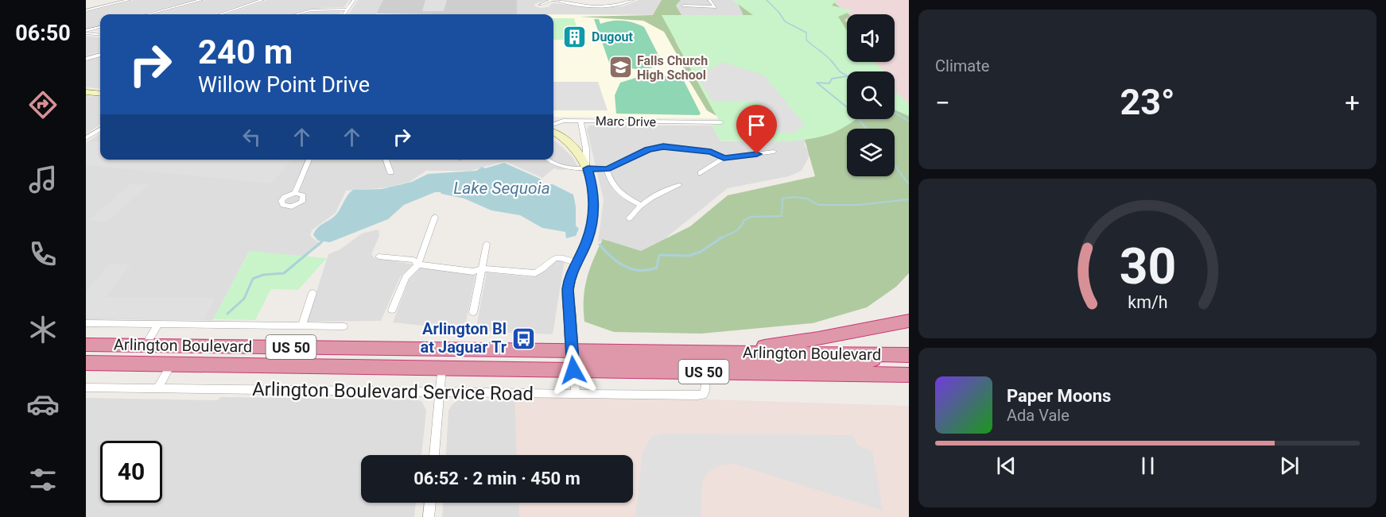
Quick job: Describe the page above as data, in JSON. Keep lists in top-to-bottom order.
{
  "streets": {
    "highway": ["Arlington Boulevard", "US 50"],
    "street": ["Marc Drive", "Arlington Boulevard Service Road"]
  },
  "crossings": [
    ["Arlington Boulevard", "Arlington Boulevard Service Road"]
  ],
  "water": ["Lake Sequoia"],
  "places": {
    "building": ["Dugout"],
    "school or university": ["Falls Church High School"],
    "bus stop": ["Arlington Bl at Jaguar Tr"]
  },
  "page": {
    "tabs": "06:50",
    "tile": "Climate",
    "turn": ["240 m", "Willow Point Drive"],
    "heat": ["−", "23°", "+"],
    "song": ["Paper Moons", "Ada Vale"],
    "limit": "40",
    "trip": "06:52 · 2 min · 450 m",
    "gauge": ["30", "km/h"]
  }
}
